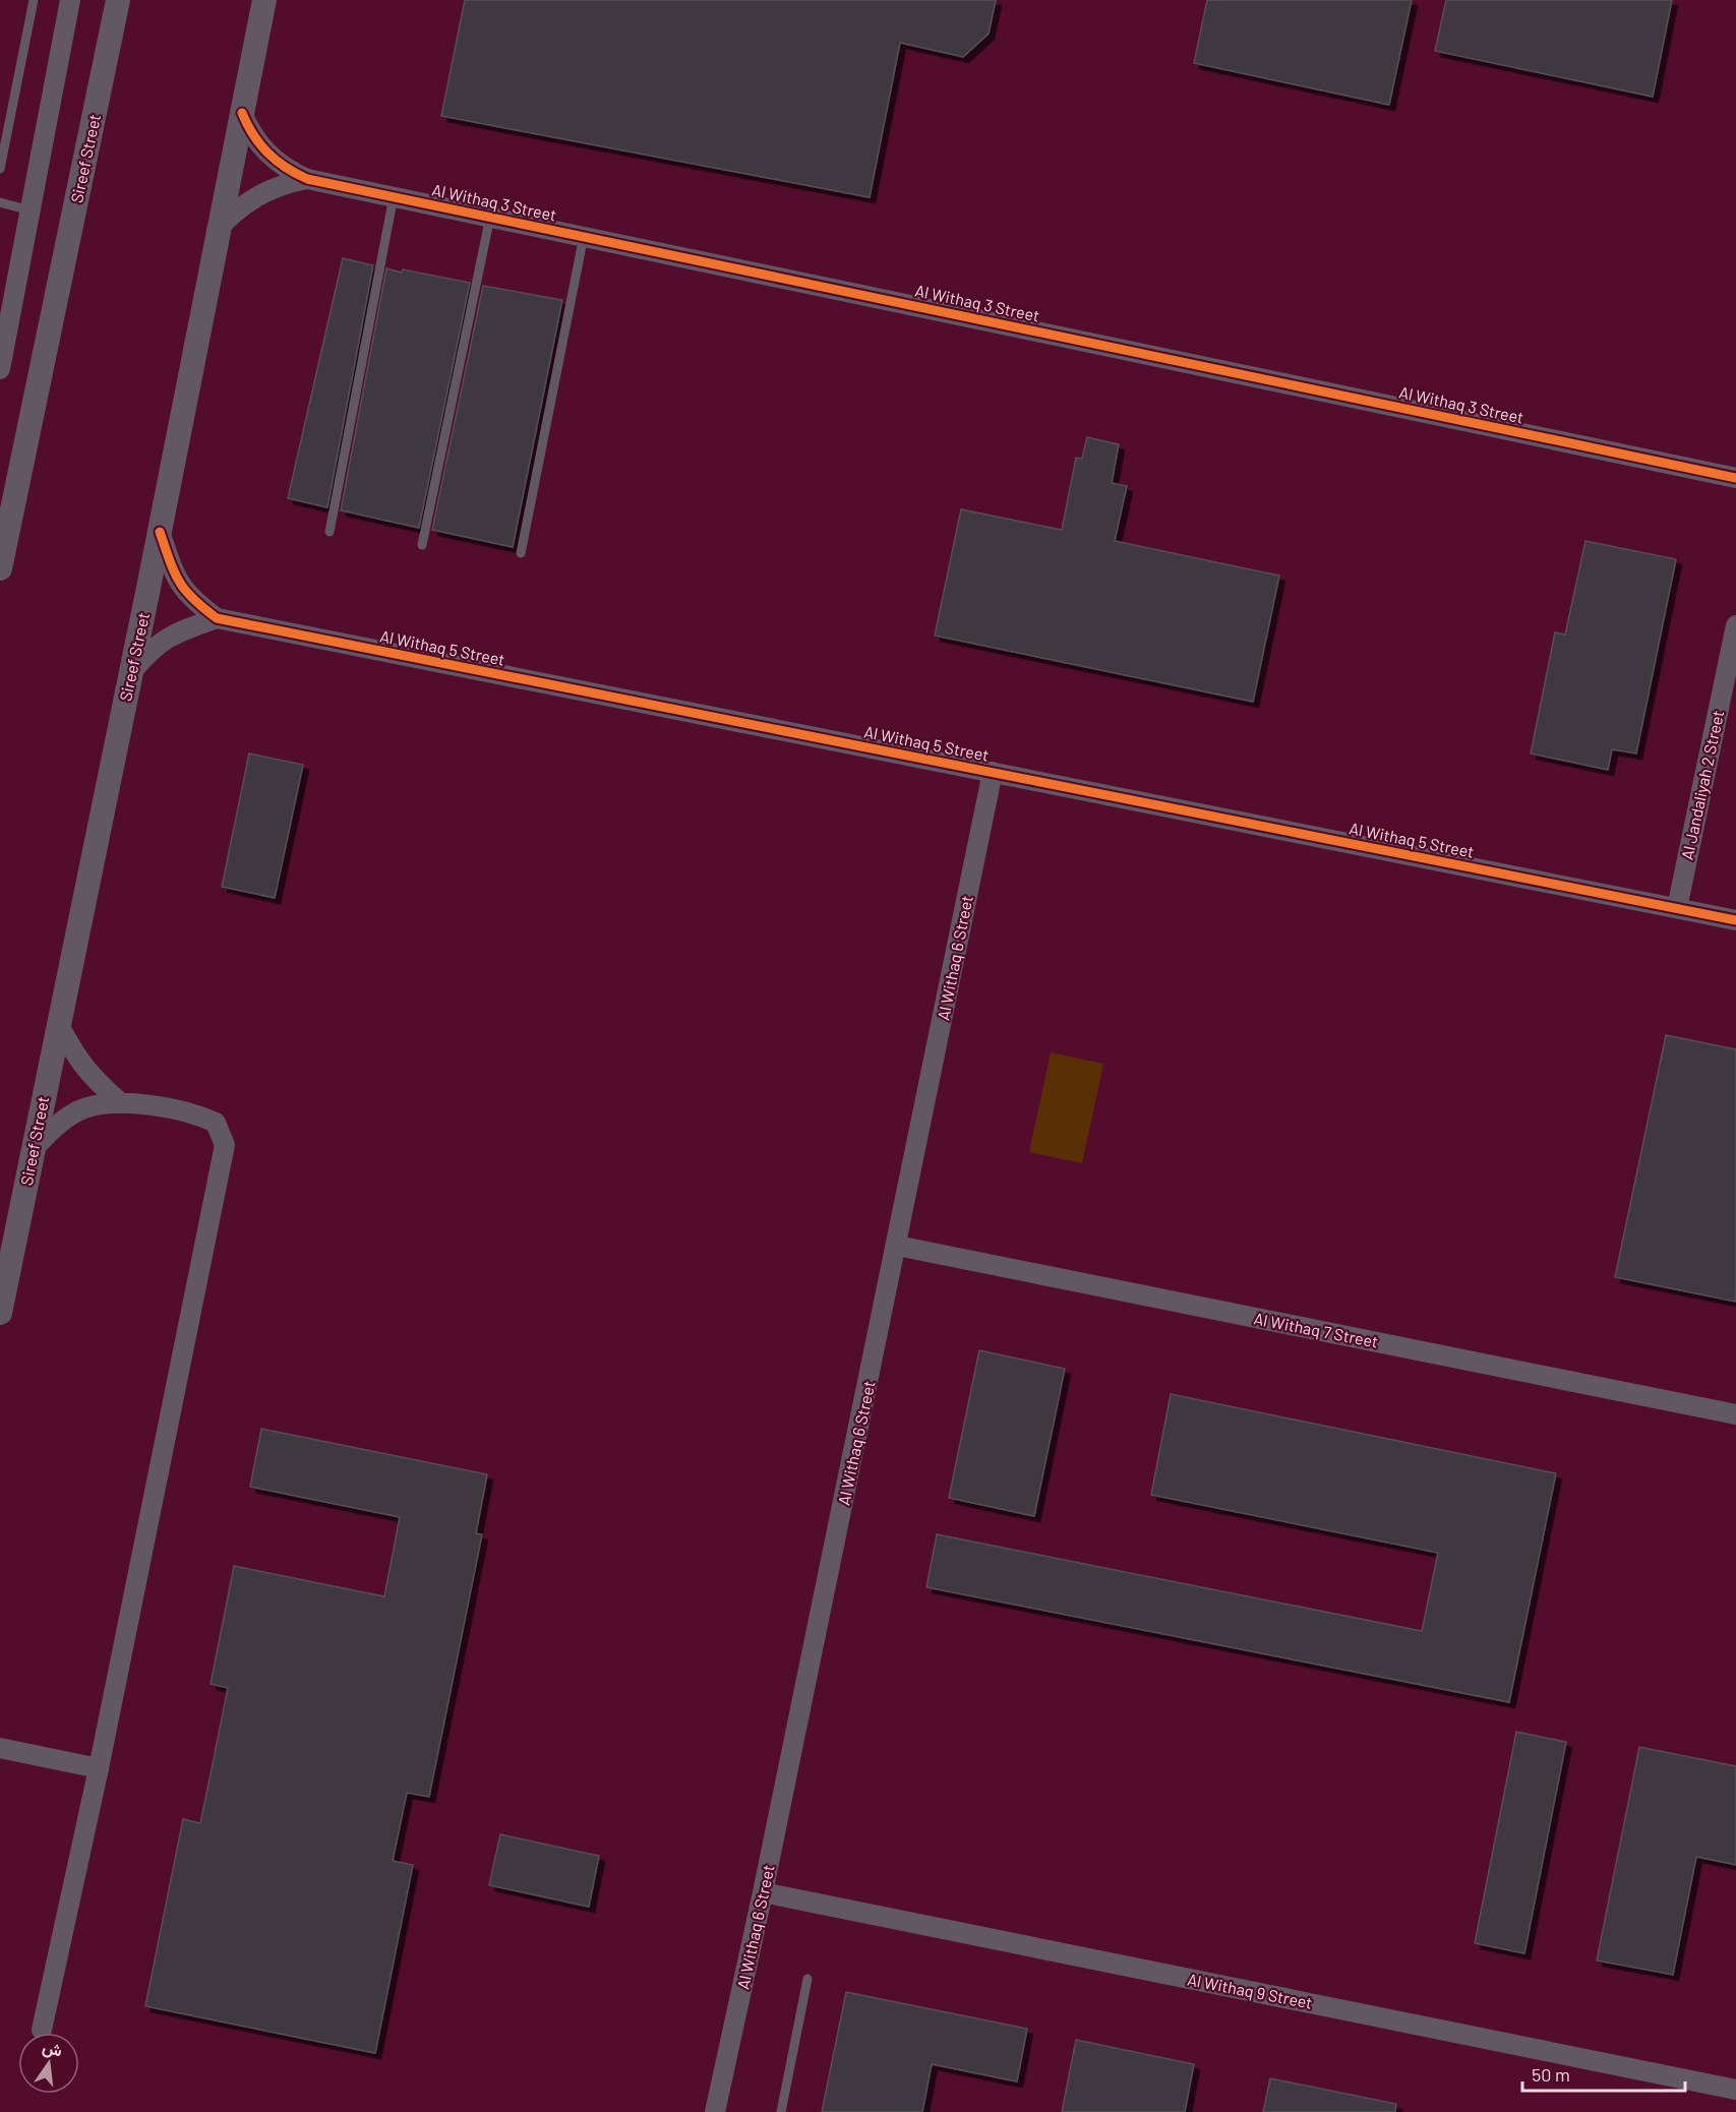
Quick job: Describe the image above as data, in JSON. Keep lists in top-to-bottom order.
{
  "streets": {
    "street": [
      "Sireef Street",
      "Al Withaq 3 Street",
      "Al Withaq 5 Street",
      "Al Jandaliyah 2 Street",
      "Al Withaq 6 Street",
      "Al Withaq 7 Street",
      "Al Withaq 9 Street"
    ]
  },
  "crossings": [
    ["Sireef Street", "Al Withaq 3 Street"],
    ["Sireef Street", "Al Withaq 5 Street"],
    ["Al Withaq 5 Street", "Al Jandaliyah 2 Street"],
    ["Al Withaq 5 Street", "Al Withaq 6 Street"],
    ["Al Withaq 6 Street", "Al Withaq 7 Street"],
    ["Al Withaq 6 Street", "Al Withaq 9 Street"]
  ],
  "scale_bar": "50 m",
  "north": "top"
}
